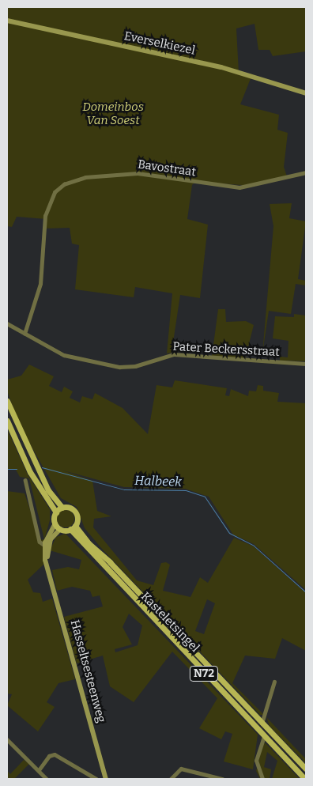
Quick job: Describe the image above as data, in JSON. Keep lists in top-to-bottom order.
{
  "streets": {
    "main road": ["Kasteletsingel", "N72"],
    "street": [
      "Everselkiezel",
      "Bavostraat",
      "Pater Beckersstraat",
      "Hasseltsesteenweg"
    ]
  },
  "crossings": [
    ["Bavostraat", "Pater Beckersstraat"],
    ["Kasteletsingel", "Hasseltsesteenweg"],
    ["Kasteletsingel", "N72"],
    ["Hasseltsesteenweg", "N72"]
  ],
  "water": ["Halbeek"],
  "parks": ["Domeinbos Van Soest"]
}
